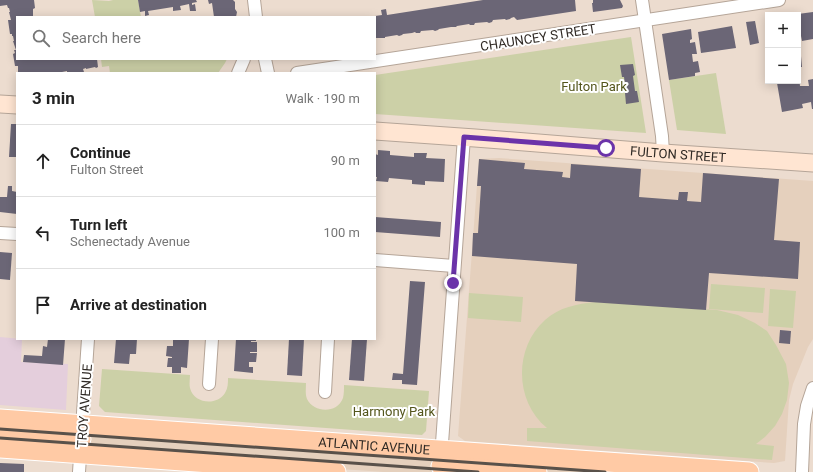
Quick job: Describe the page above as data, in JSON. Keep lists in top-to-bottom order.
{
  "streets": {
    "main road": ["FULTON STREET", "ATLANTIC AVENUE"],
    "street": ["CHAUNCEY STREET", "TROY AVENUE"]
  },
  "crossings": [
    ["TROY AVENUE", "ATLANTIC AVENUE"]
  ],
  "parks": ["Fulton Park", "Harmony Park"],
  "page": {
    "map_buttons": ["+", "−"],
    "search": "Search here",
    "heading": ["3 min", "Walk · 190 m"],
    "list": [
      ["Continue", "Fulton Street", "90 m"],
      ["Turn left", "Schenectady Avenue", "100 m"],
      "Arrive at destination"
    ]
  }
}
